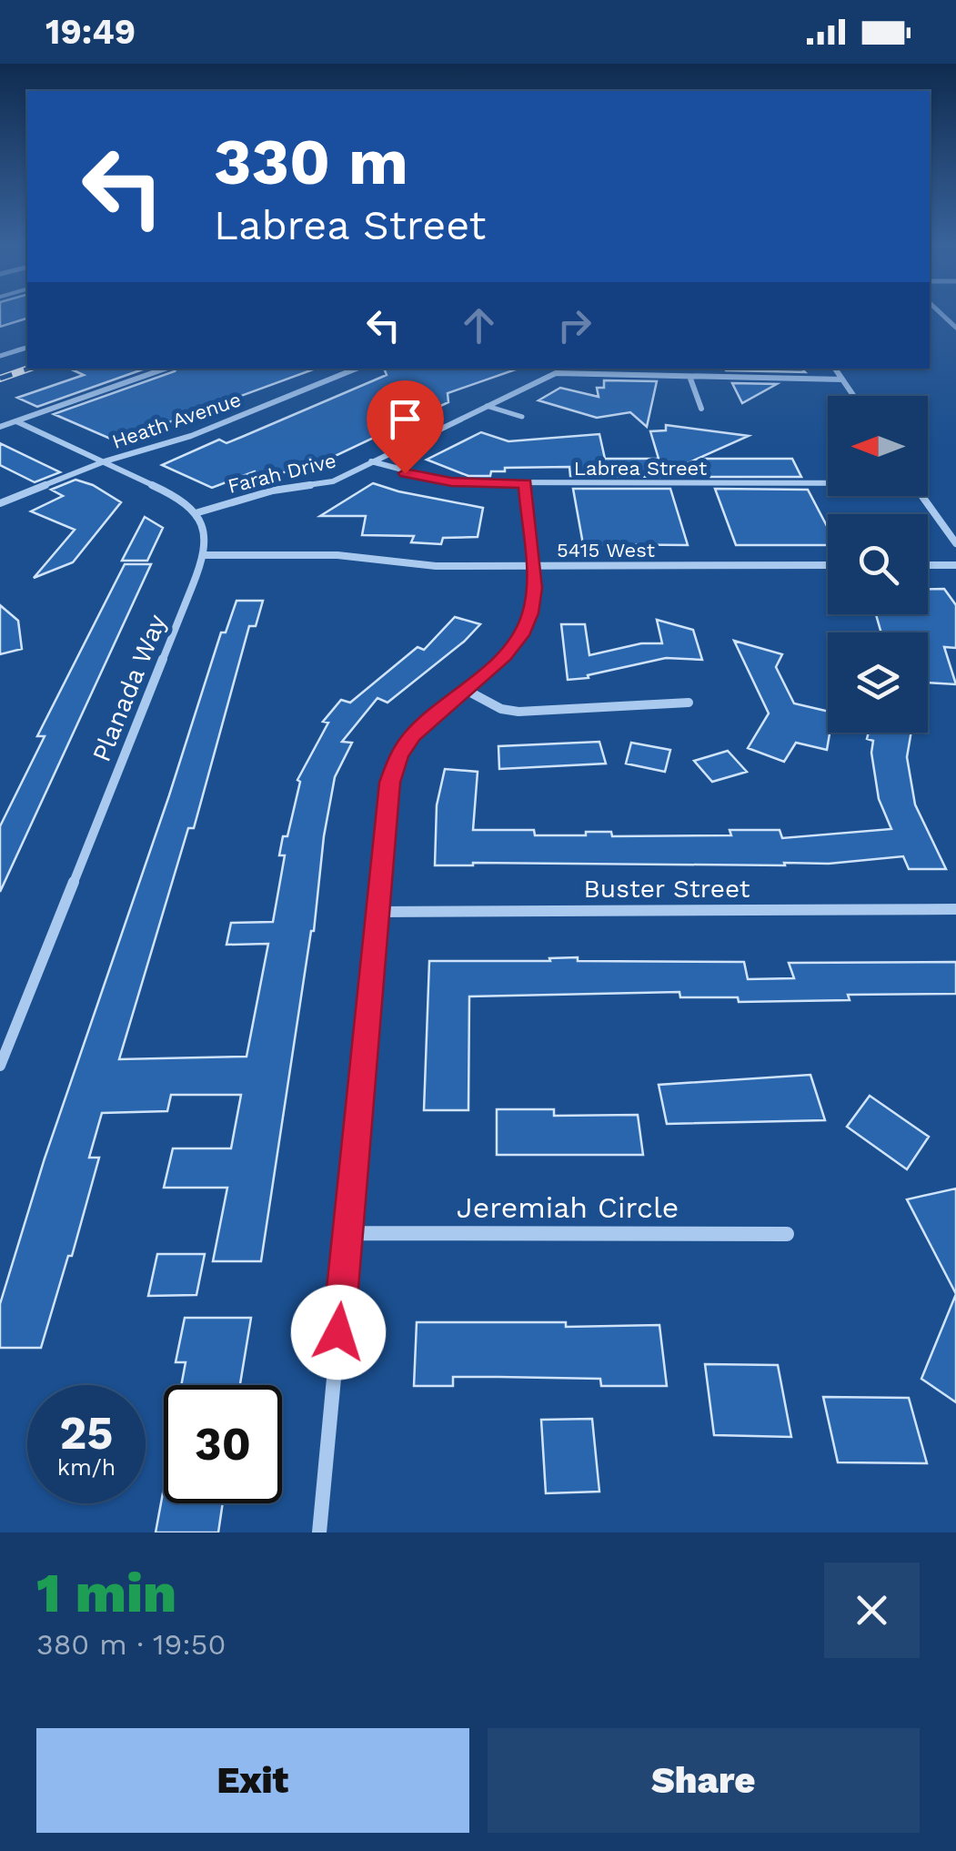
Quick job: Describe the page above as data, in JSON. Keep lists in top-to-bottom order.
{
  "streets": {
    "street": [
      "Heath Avenue",
      "Labrea Street",
      "Farah Drive",
      "5415 West",
      "Planada Way",
      "Buster Street",
      "Jeremiah Circle"
    ]
  },
  "crossings": [
    ["Labrea Street", "Farah Drive"],
    ["5415 West", "Planada Way"]
  ],
  "north": "left",
  "page": {
    "status": "19:49",
    "turn": ["330 m", "Labrea Street"],
    "speed": "25 km/h",
    "limit": "30",
    "heading": ["1 min", "380 m · 19:50"],
    "buttons": ["Exit", "Share"]
  }
}
